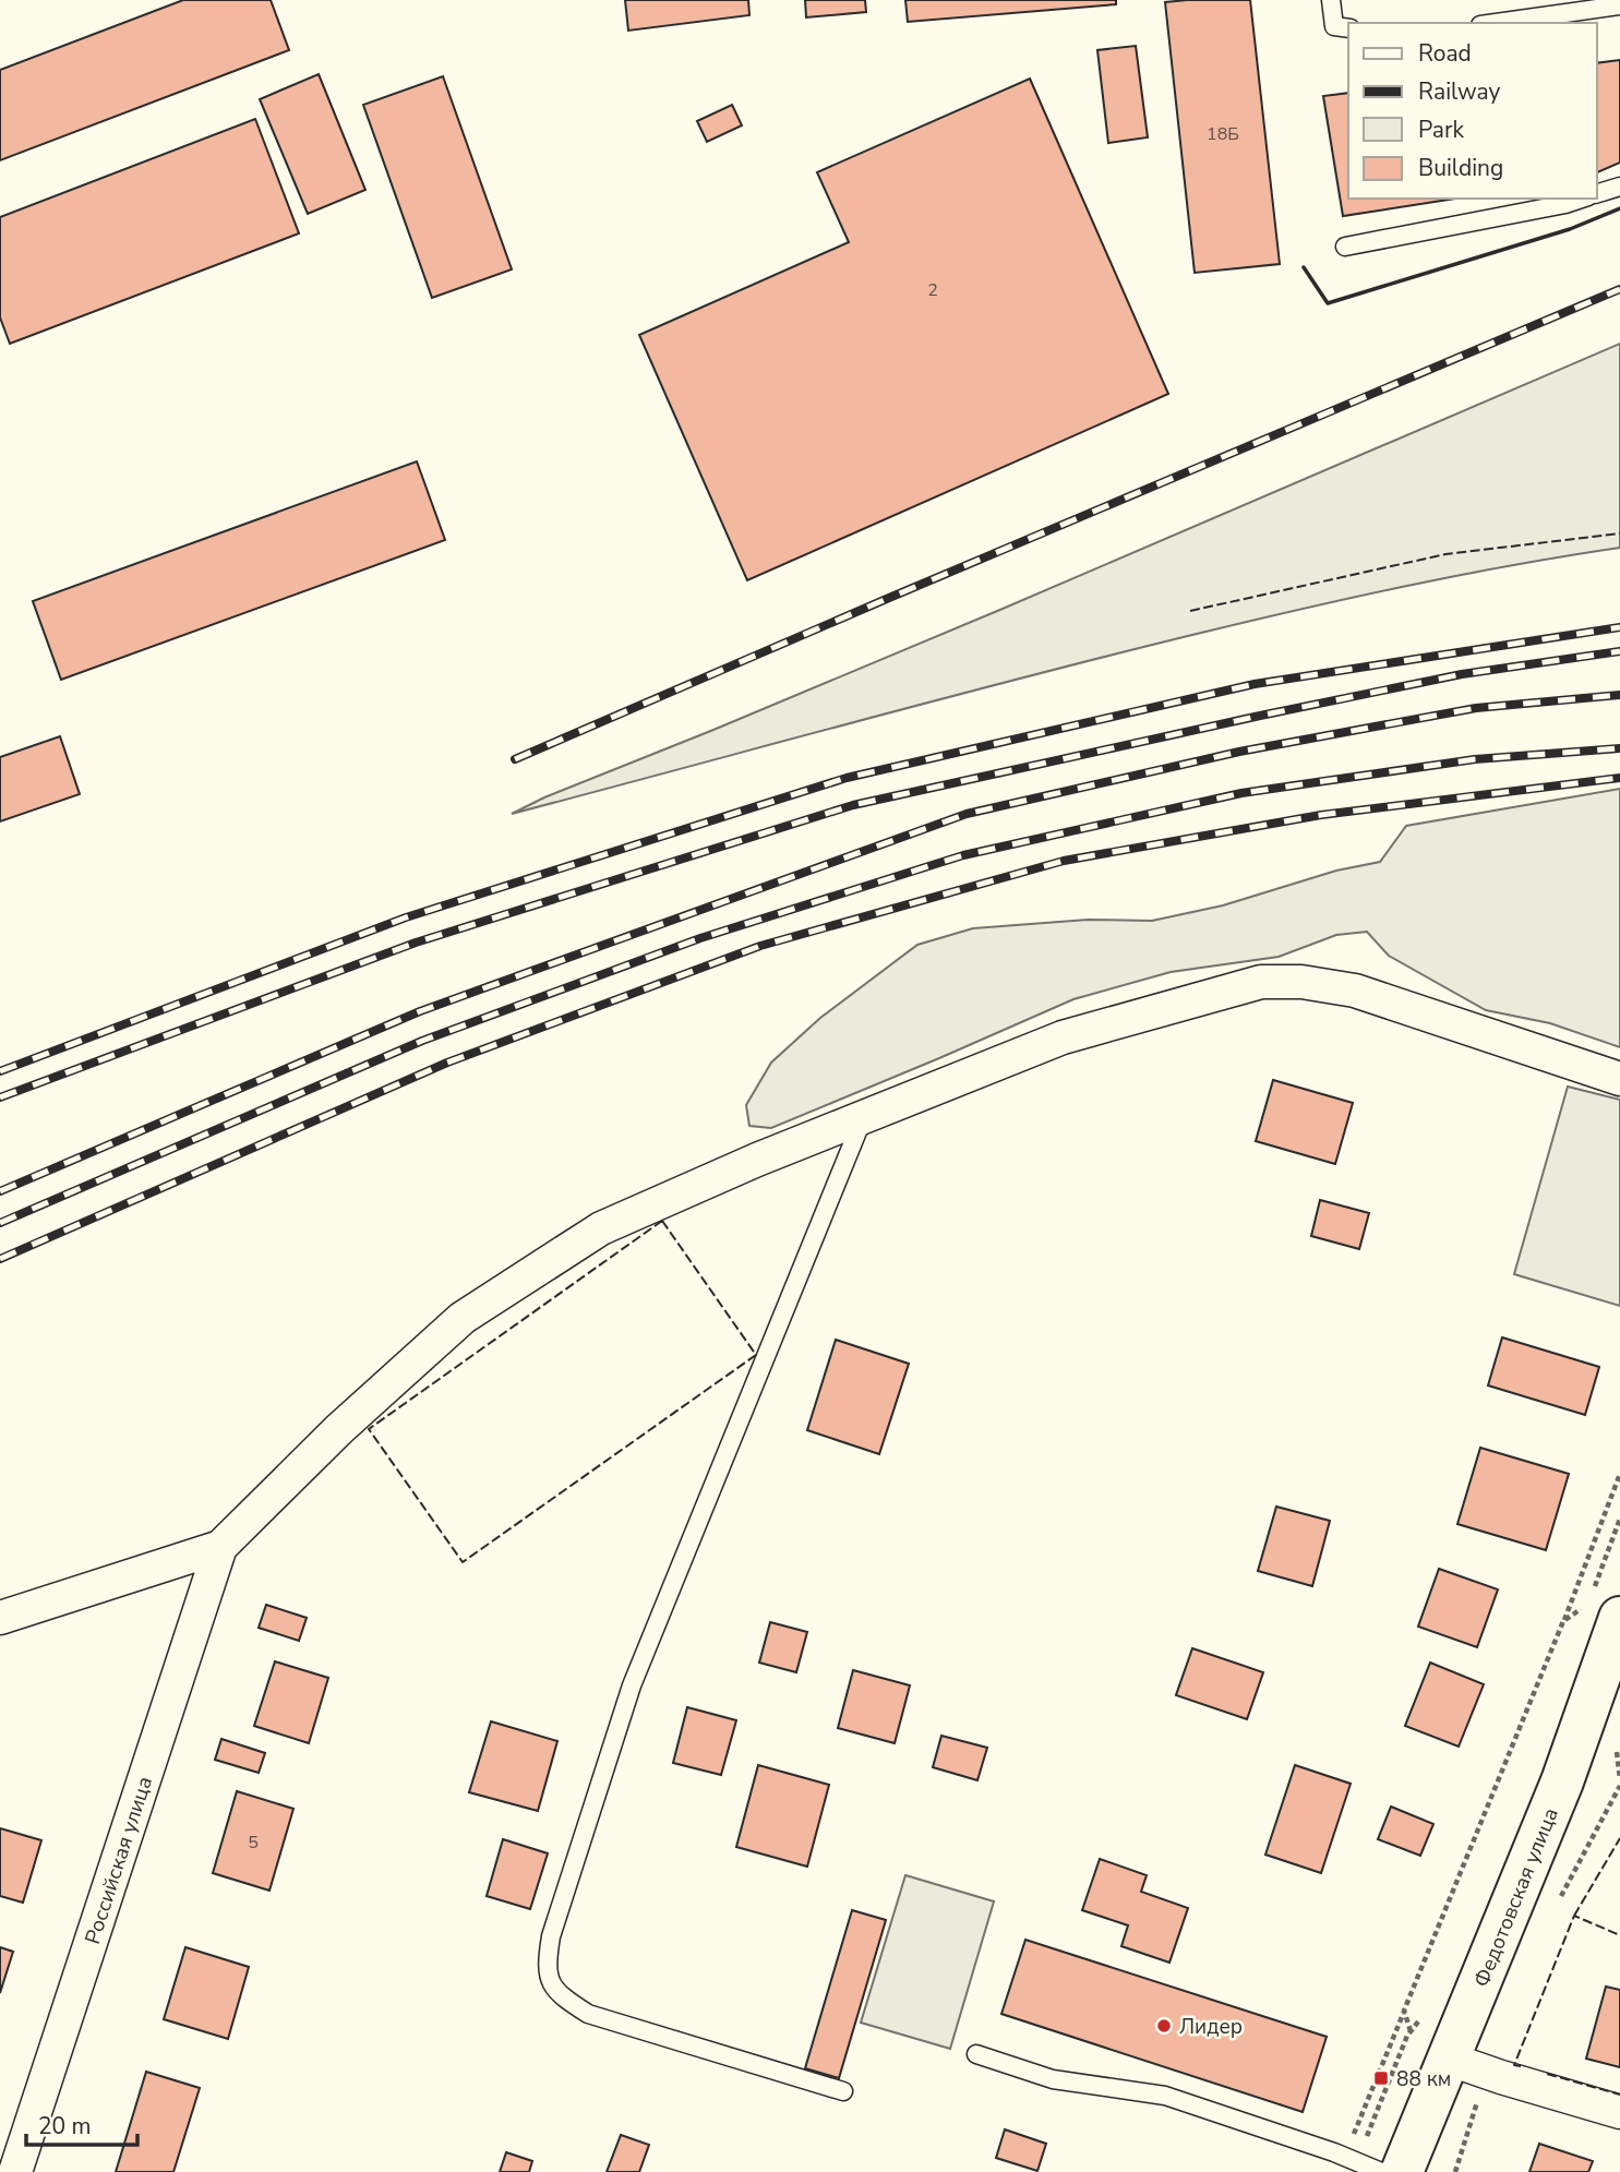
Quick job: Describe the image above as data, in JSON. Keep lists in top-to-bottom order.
{
  "streets": {
    "main road": ["Федотовская улица"],
    "street": ["Российская улица"]
  },
  "places": {
    "other": ["Лидер"],
    "transit": ["88 км"]
  },
  "house_numbers": ["18Б", "2", "5"],
  "legend": [
    "Road",
    "Railway",
    "Park",
    "Building"
  ],
  "scale_bar": "20 m"
}
